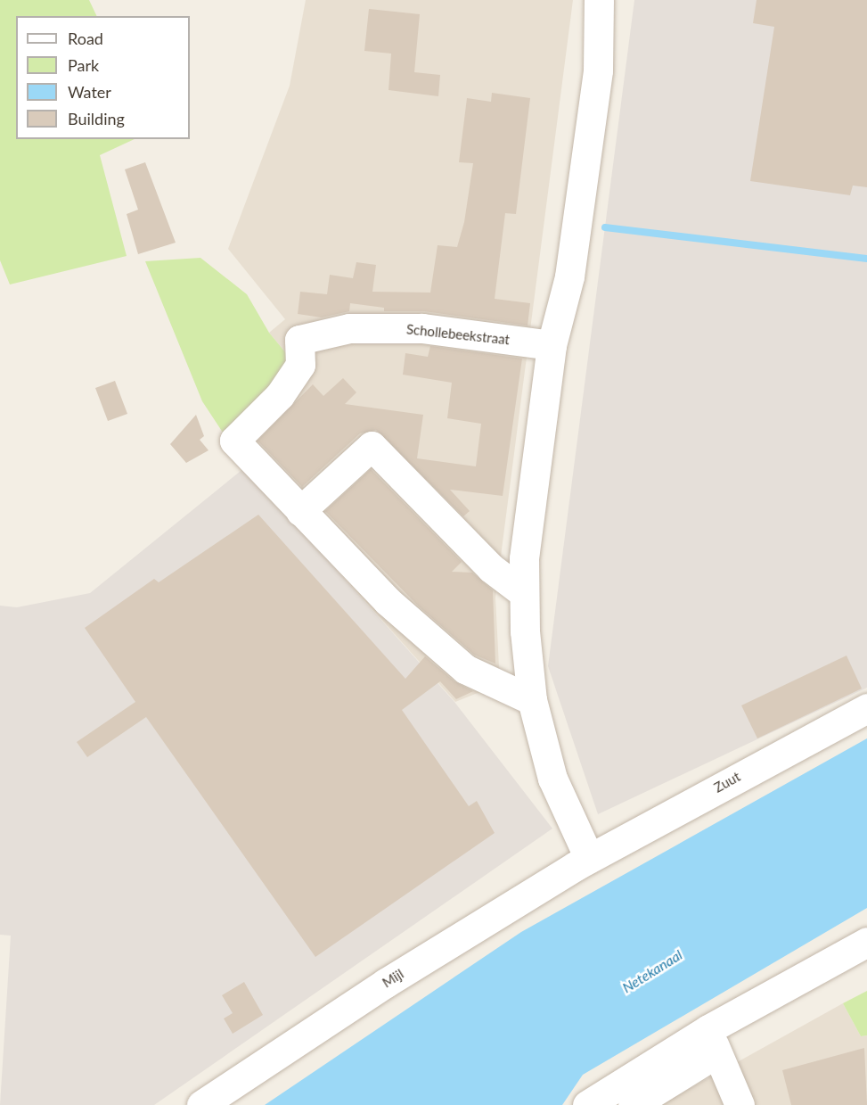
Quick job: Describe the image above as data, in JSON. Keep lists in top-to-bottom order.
{
  "streets": {
    "street": ["Schollebeekstraat", "Zuut", "Mijl"]
  },
  "crossings": [
    ["Zuut", "Mijl"]
  ],
  "water": ["Netekanaal"],
  "legend": [
    "Road",
    "Park",
    "Water",
    "Building"
  ]
}
